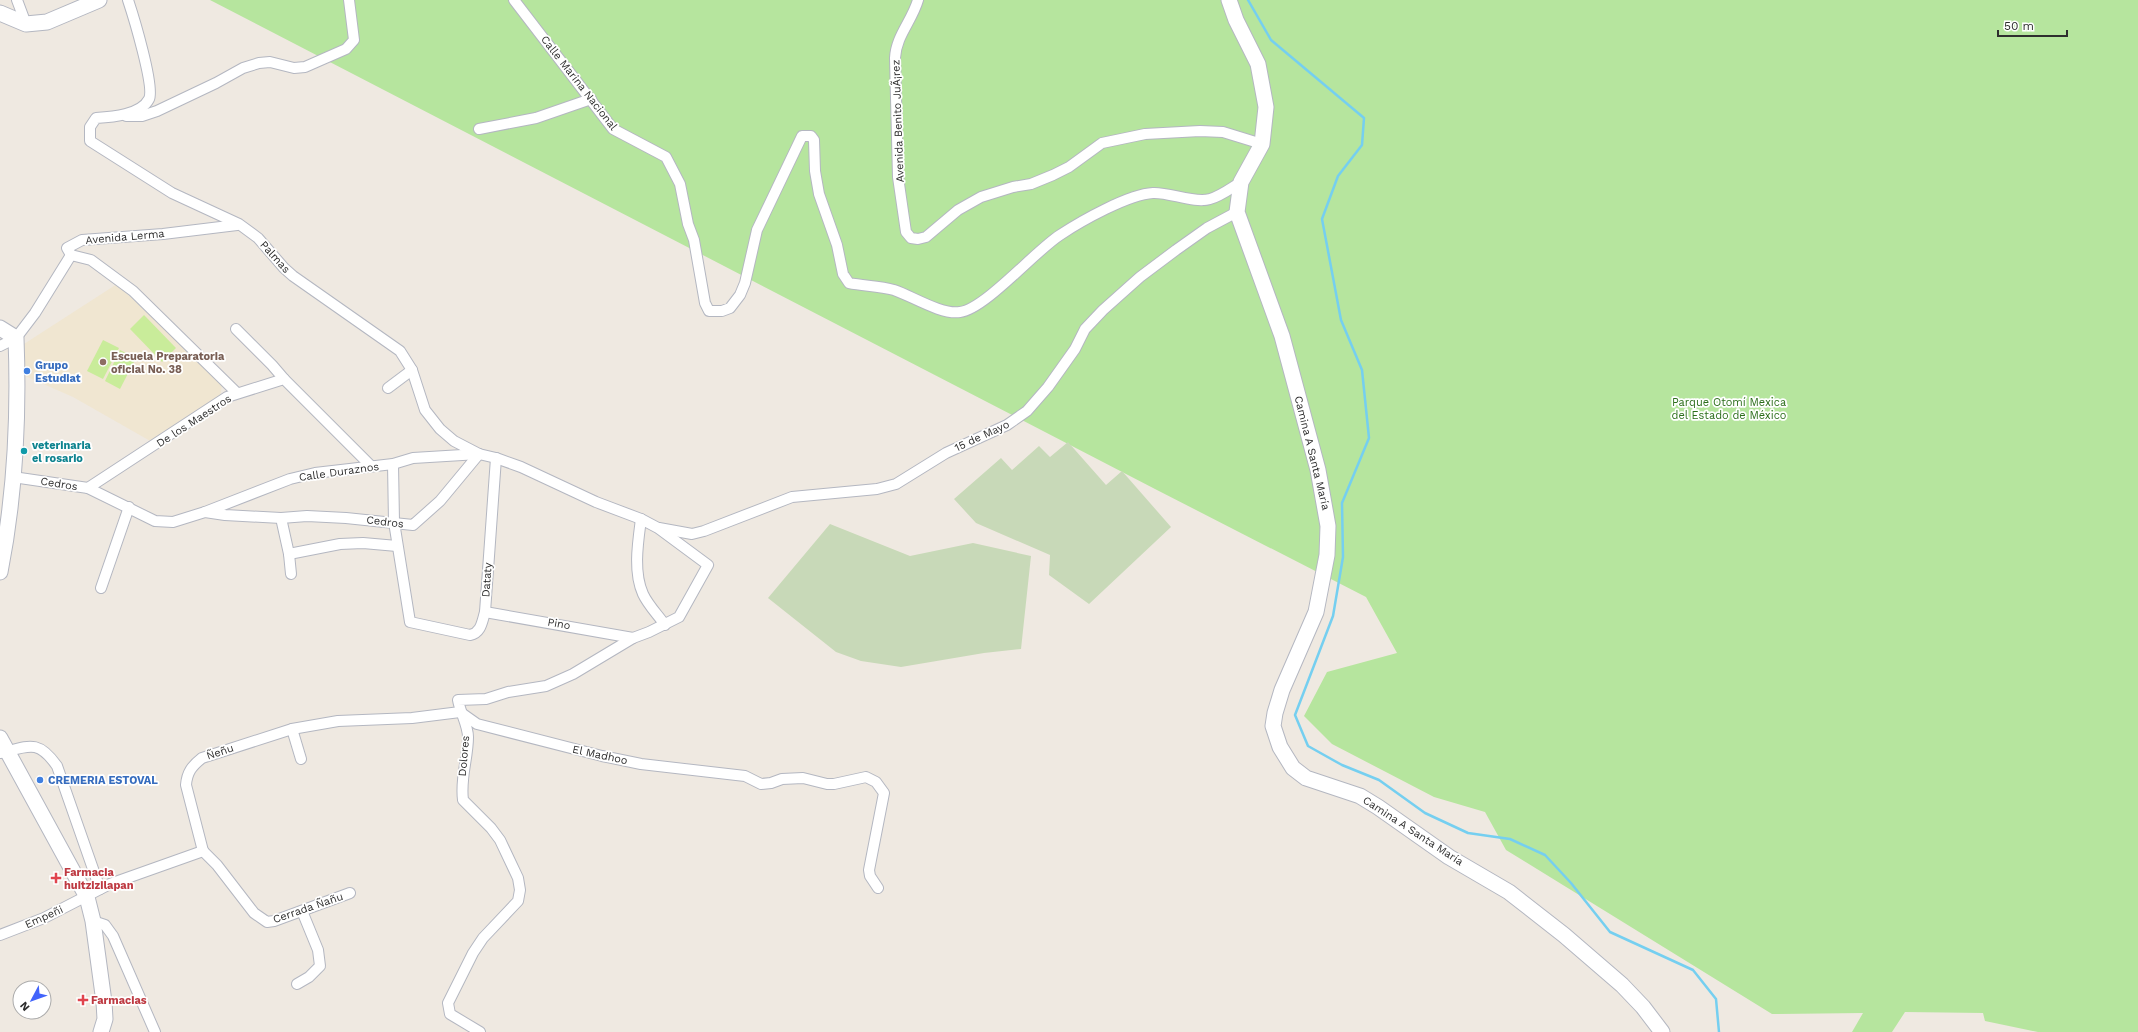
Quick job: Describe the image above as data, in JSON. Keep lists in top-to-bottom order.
{
  "streets": {
    "main road": ["Camina A Santa María"],
    "street": [
      "Calle Marina Nacional",
      "Avenida Benito JuÃ¡rez",
      "Avenida Lerma",
      "Palmas",
      "De los Maestros",
      "15 de Mayo",
      "Calle Duraznos",
      "Cedros",
      "Dataty",
      "Pino",
      "Ñeñu",
      "El Madhoo",
      "Dolores",
      "Cerrada Ñañu",
      "Empeñi"
    ]
  },
  "crossings": [
    ["Calle Marina Nacional", "Camina A Santa María"],
    ["Avenida Benito JuÃ¡rez", "Camina A Santa María"],
    ["Avenida Lerma", "Palmas"],
    ["Avenida Lerma", "De los Maestros"],
    ["Palmas", "Calle Duraznos"],
    ["Palmas", "Cedros"],
    ["De los Maestros", "Cedros"],
    ["15 de Mayo", "Camina A Santa María"],
    ["Calle Duraznos", "Cedros"],
    ["Dataty", "Pino"],
    ["Ñeñu", "El Madhoo"],
    ["Ñeñu", "Dolores"],
    ["Ñeñu", "Cerrada Ñañu"],
    ["El Madhoo", "Dolores"]
  ],
  "parks": ["Parque Otomí Mexica del Estado de México"],
  "places": {
    "other": [
      "Escuela Preparatoria oficial No. 38",
      "Grupo Estudiat",
      "veterinaria el rosario",
      "CREMERIA ESTOVAL"
    ],
    "health": ["Farmacia huitzizilapan", "Farmacias"]
  },
  "scale_bar": "50 m",
  "north": "bottom left"
}
